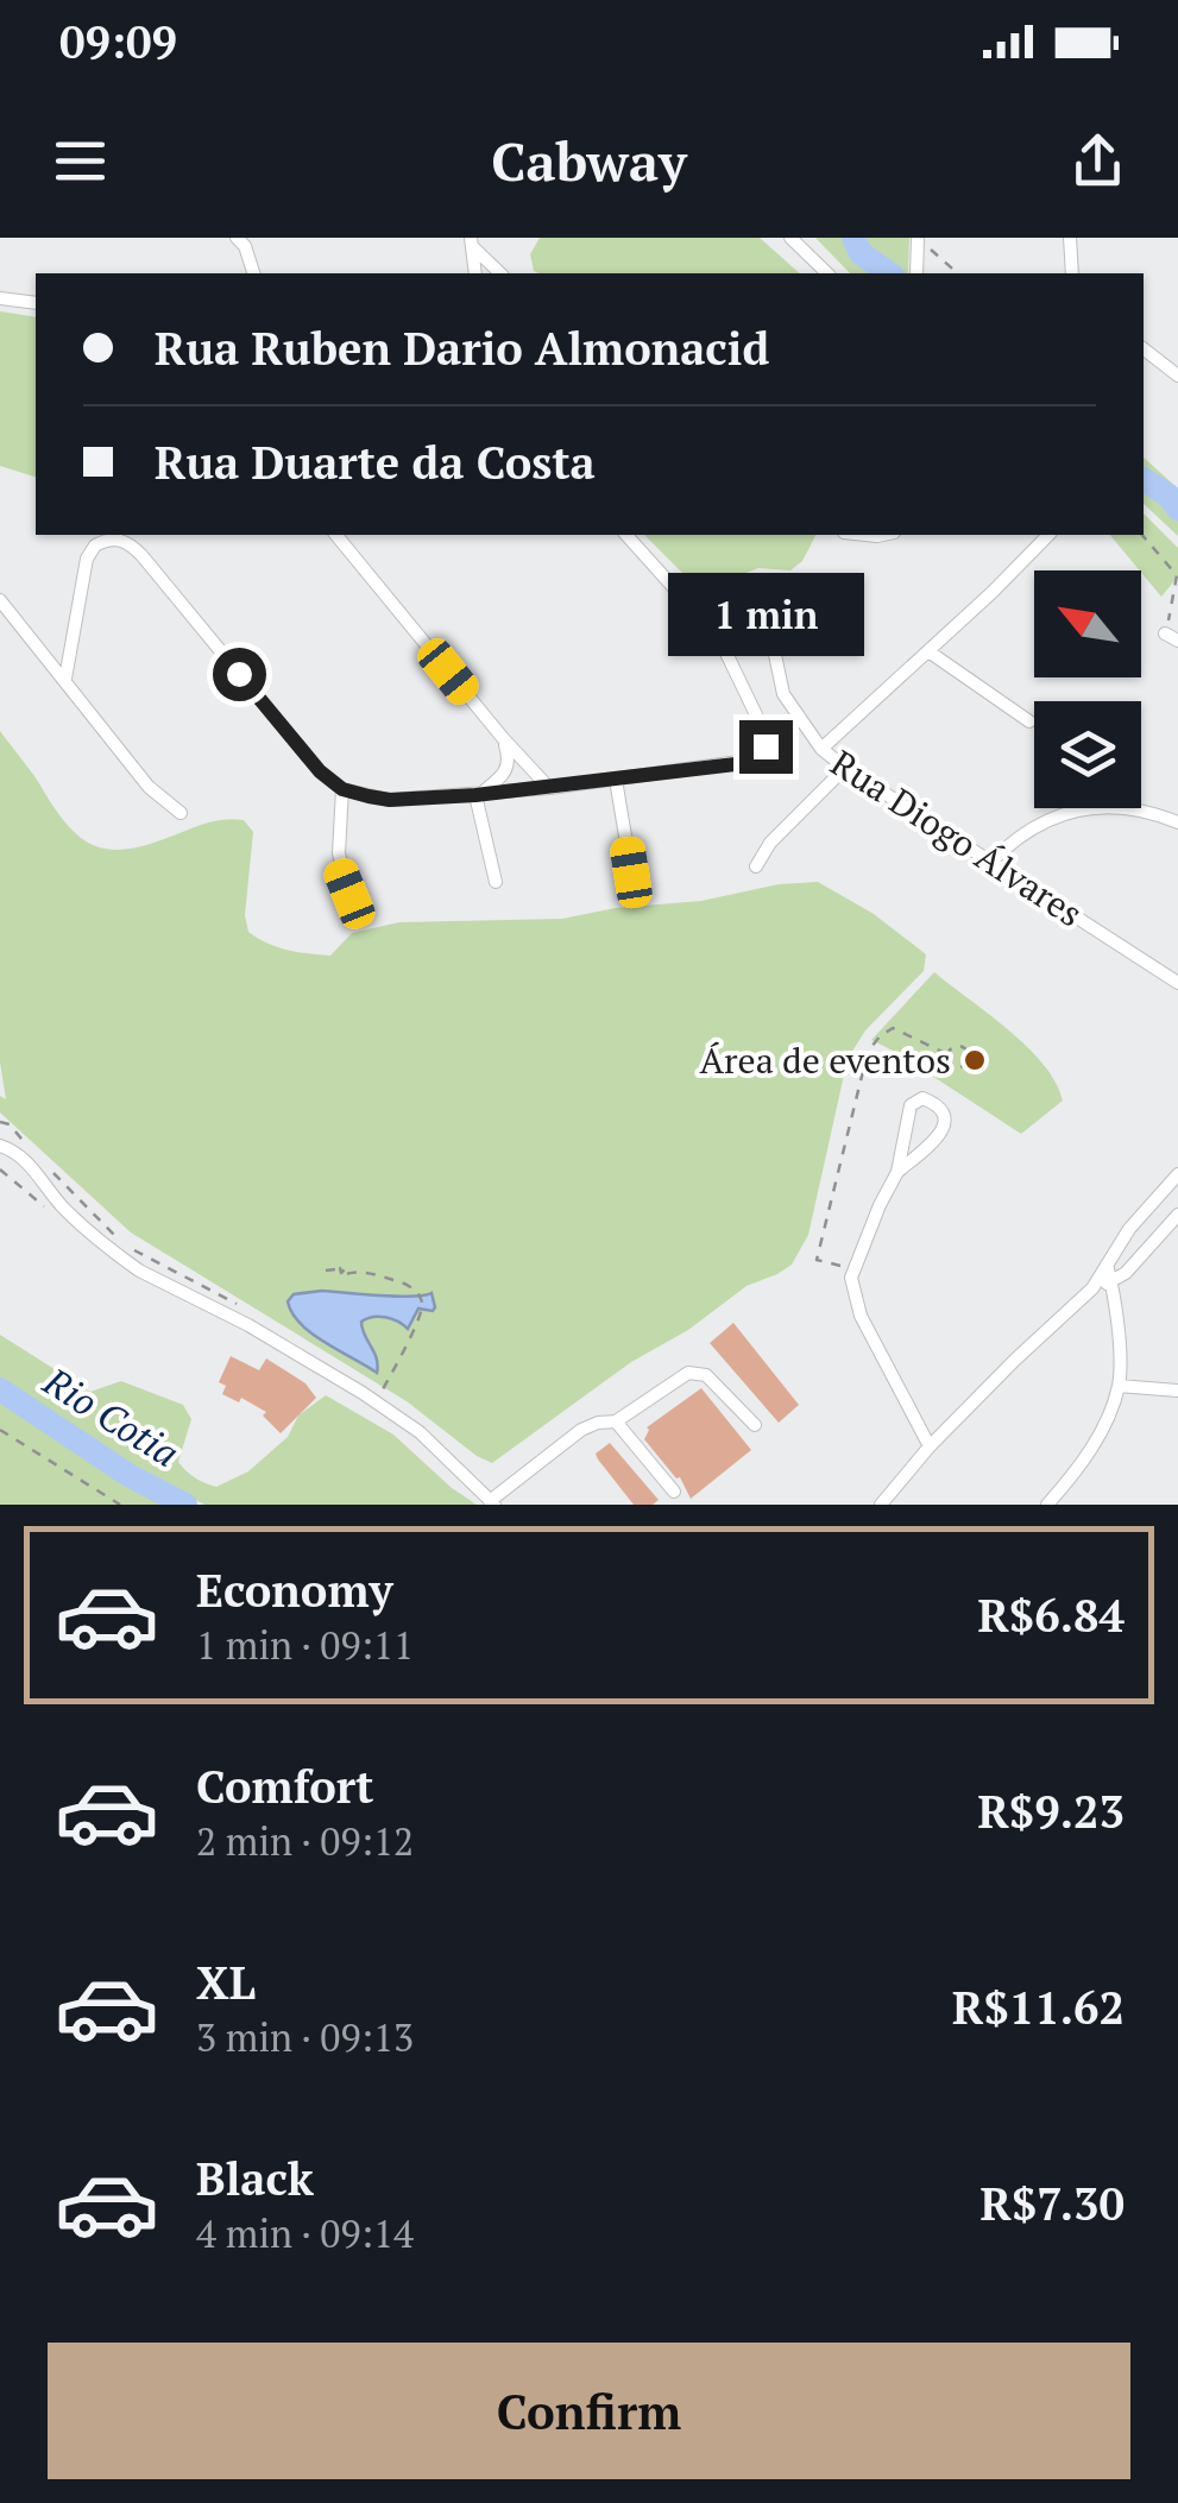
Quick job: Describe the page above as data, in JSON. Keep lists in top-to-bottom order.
{
  "streets": {
    "street": ["Rua Diogo Álvares"]
  },
  "water": ["Rio Cotia"],
  "places": ["Área de eventos"],
  "north": "top left",
  "page": {
    "status": "09:09",
    "header": "Cabway",
    "banner": ["Rua Ruben Dario Almonacid", "Rua Duarte da Costa"],
    "bubble": "1 min",
    "list": [
      {
        "name": "Economy",
        "note": "1 min · 09:11",
        "value": "R$6.84"
      },
      {
        "name": "Comfort",
        "note": "2 min · 09:12",
        "value": "R$9.23"
      },
      {
        "name": "XL",
        "note": "3 min · 09:13",
        "value": "R$11.62"
      },
      {
        "name": "Black",
        "note": "4 min · 09:14",
        "value": "R$7.30"
      }
    ],
    "buttons": "Confirm"
  }
}
